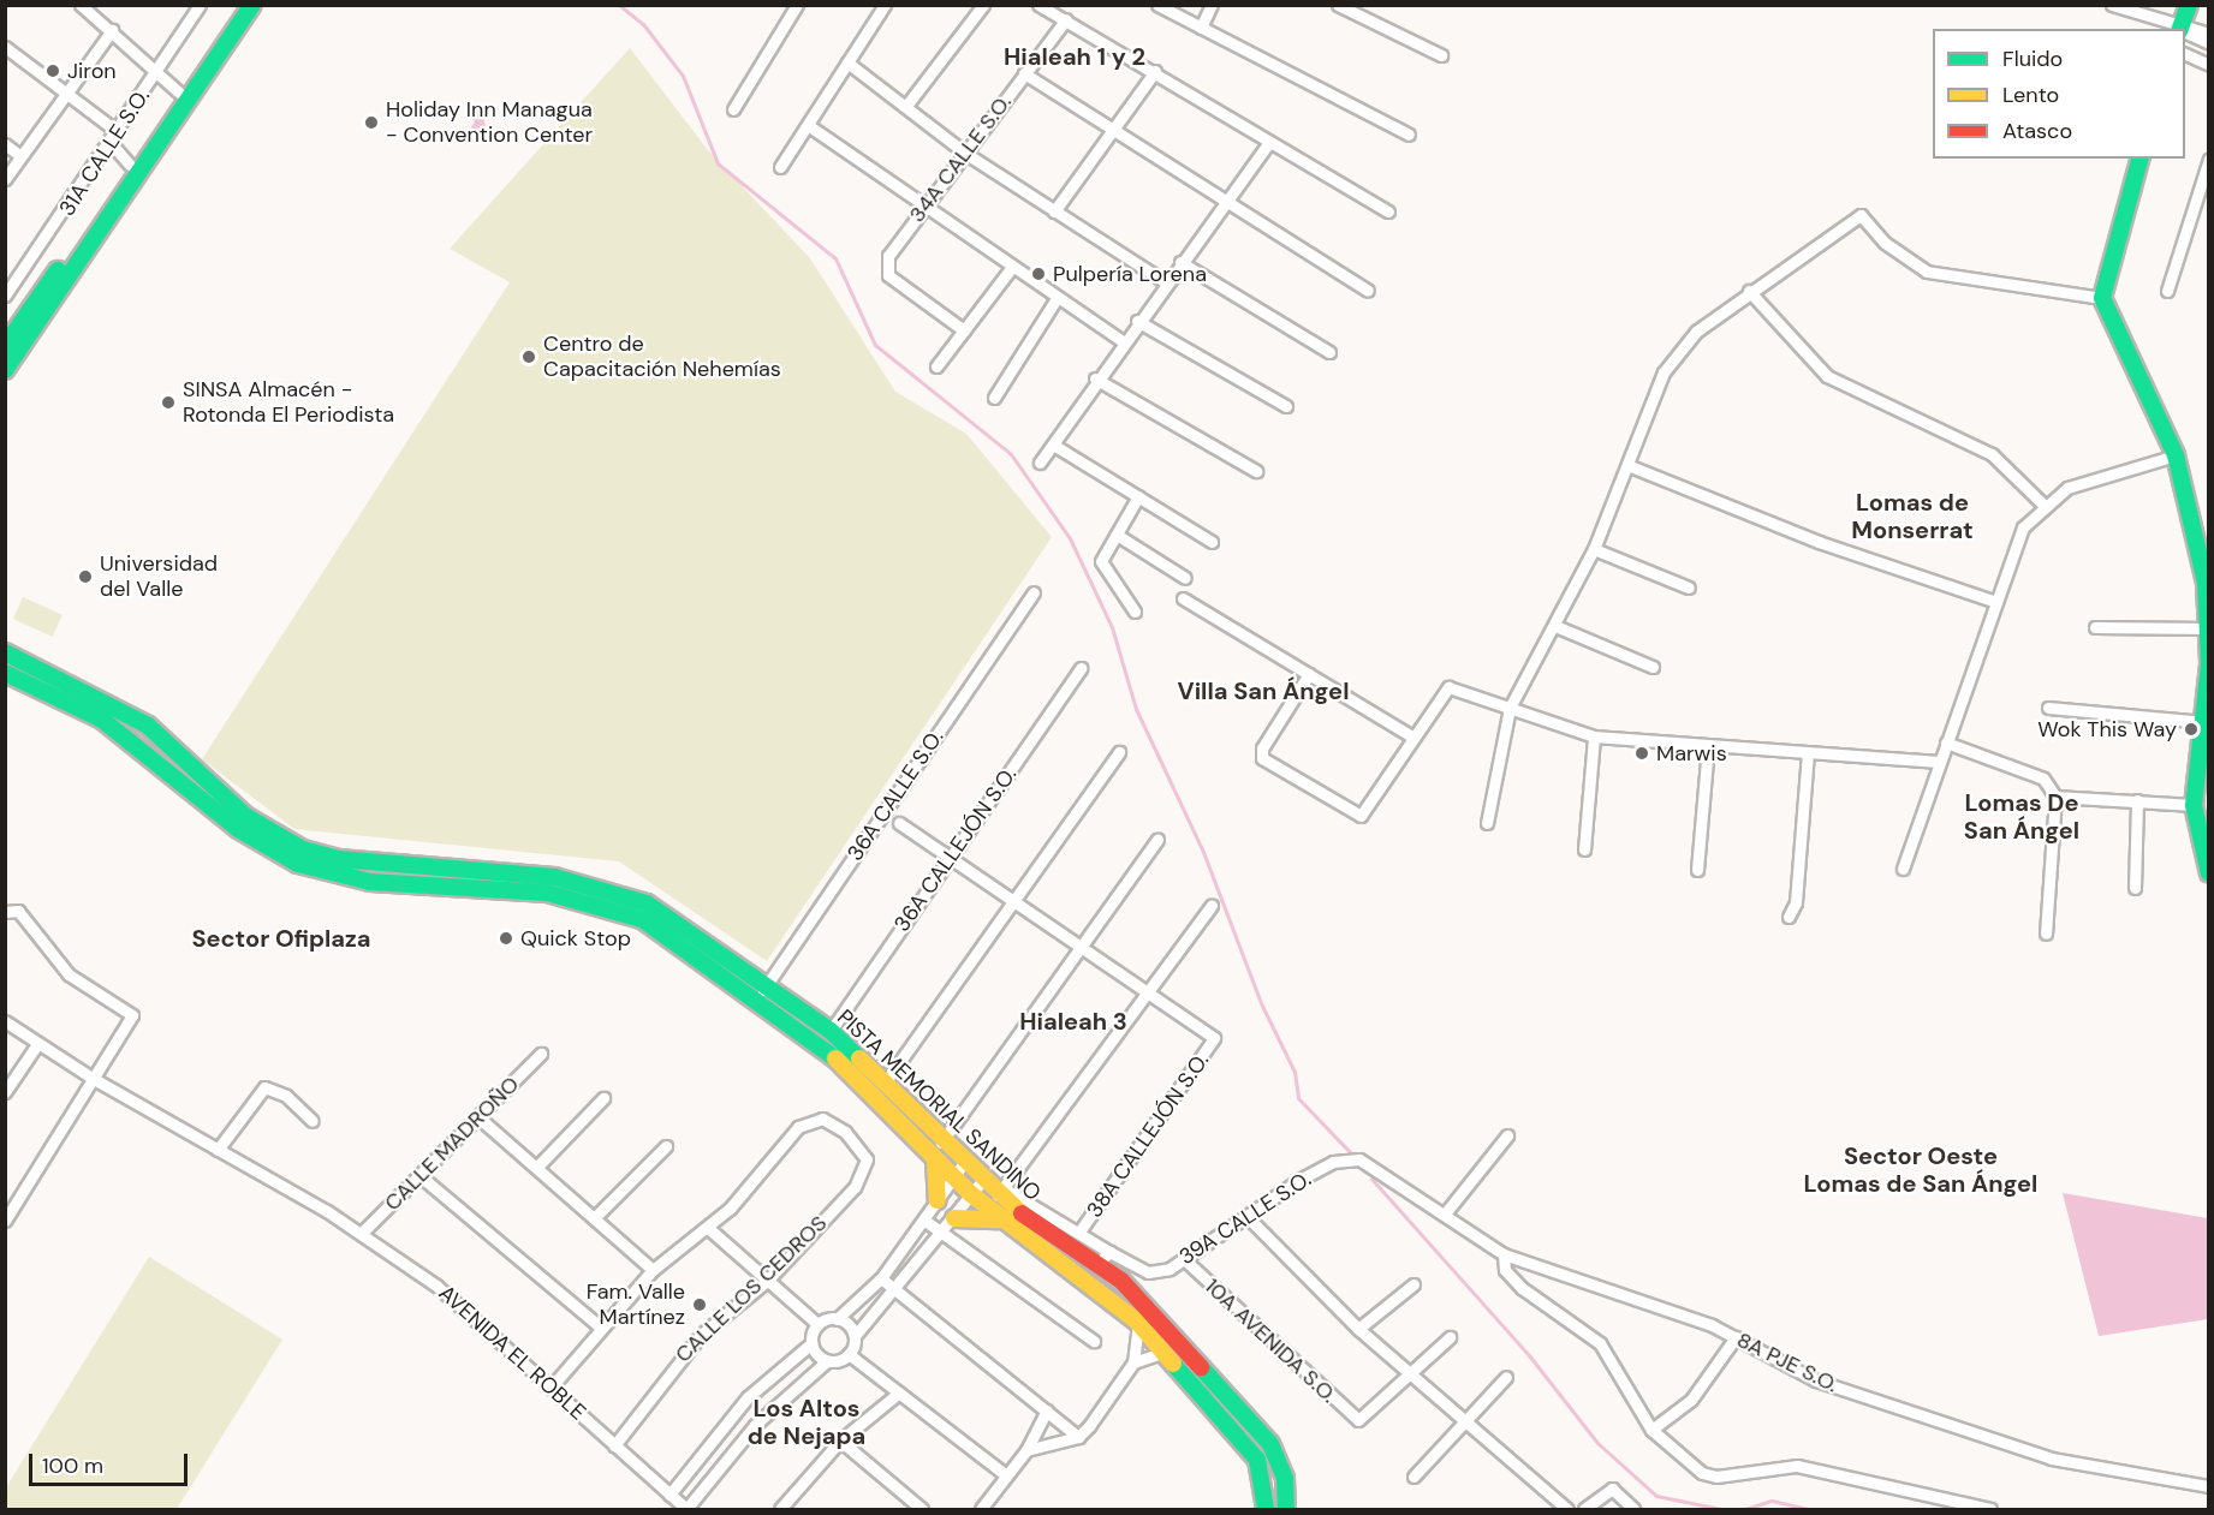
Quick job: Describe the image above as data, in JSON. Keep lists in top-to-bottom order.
{
  "streets": {
    "main road": ["PISTA MEMORIAL SANDINO"],
    "street": [
      "31A CALLE S.O.",
      "34A CALLE S.O.",
      "36A CALLE S.O.",
      "36A CALLEJÓN S.O.",
      "38A CALLEJÓN S.O.",
      "CALLE MADROÑO",
      "39A CALLE S.O.",
      "CALLE LOS CEDROS",
      "10A AVENIDA S.O.",
      "AVENIDA EL ROBLE",
      "8A PJE S.O."
    ]
  },
  "crossings": [
    ["36A CALLE S.O.", "PISTA MEMORIAL SANDINO"],
    ["36A CALLEJÓN S.O.", "PISTA MEMORIAL SANDINO"],
    ["PISTA MEMORIAL SANDINO", "39A CALLE S.O."],
    ["38A CALLEJÓN S.O.", "39A CALLE S.O."],
    ["CALLE MADROÑO", "AVENIDA EL ROBLE"],
    ["39A CALLE S.O.", "10A AVENIDA S.O."],
    ["CALLE LOS CEDROS", "AVENIDA EL ROBLE"]
  ],
  "districts": [
    "Hialeah 1 y 2",
    "Lomas de Monserrat",
    "Villa San Ángel",
    "Lomas De San Ángel",
    "Sector Ofiplaza",
    "Hialeah 3",
    "Sector Oeste Lomas de San Ángel",
    "Los Altos de Nejapa"
  ],
  "places": [
    "Jiron",
    "Holiday Inn Managua - Convention Center",
    "Pulpería Lorena",
    "Centro de Capacitación Nehemías",
    "SINSA Almacén - Rotonda El Periodista",
    "Universidad del Valle",
    "Wok This Way",
    "Marwis",
    "Quick Stop",
    "Fam. Valle Martínez"
  ],
  "legend": ["Fluido", "Lento", "Atasco"],
  "scale_bar": "100 m"
}
